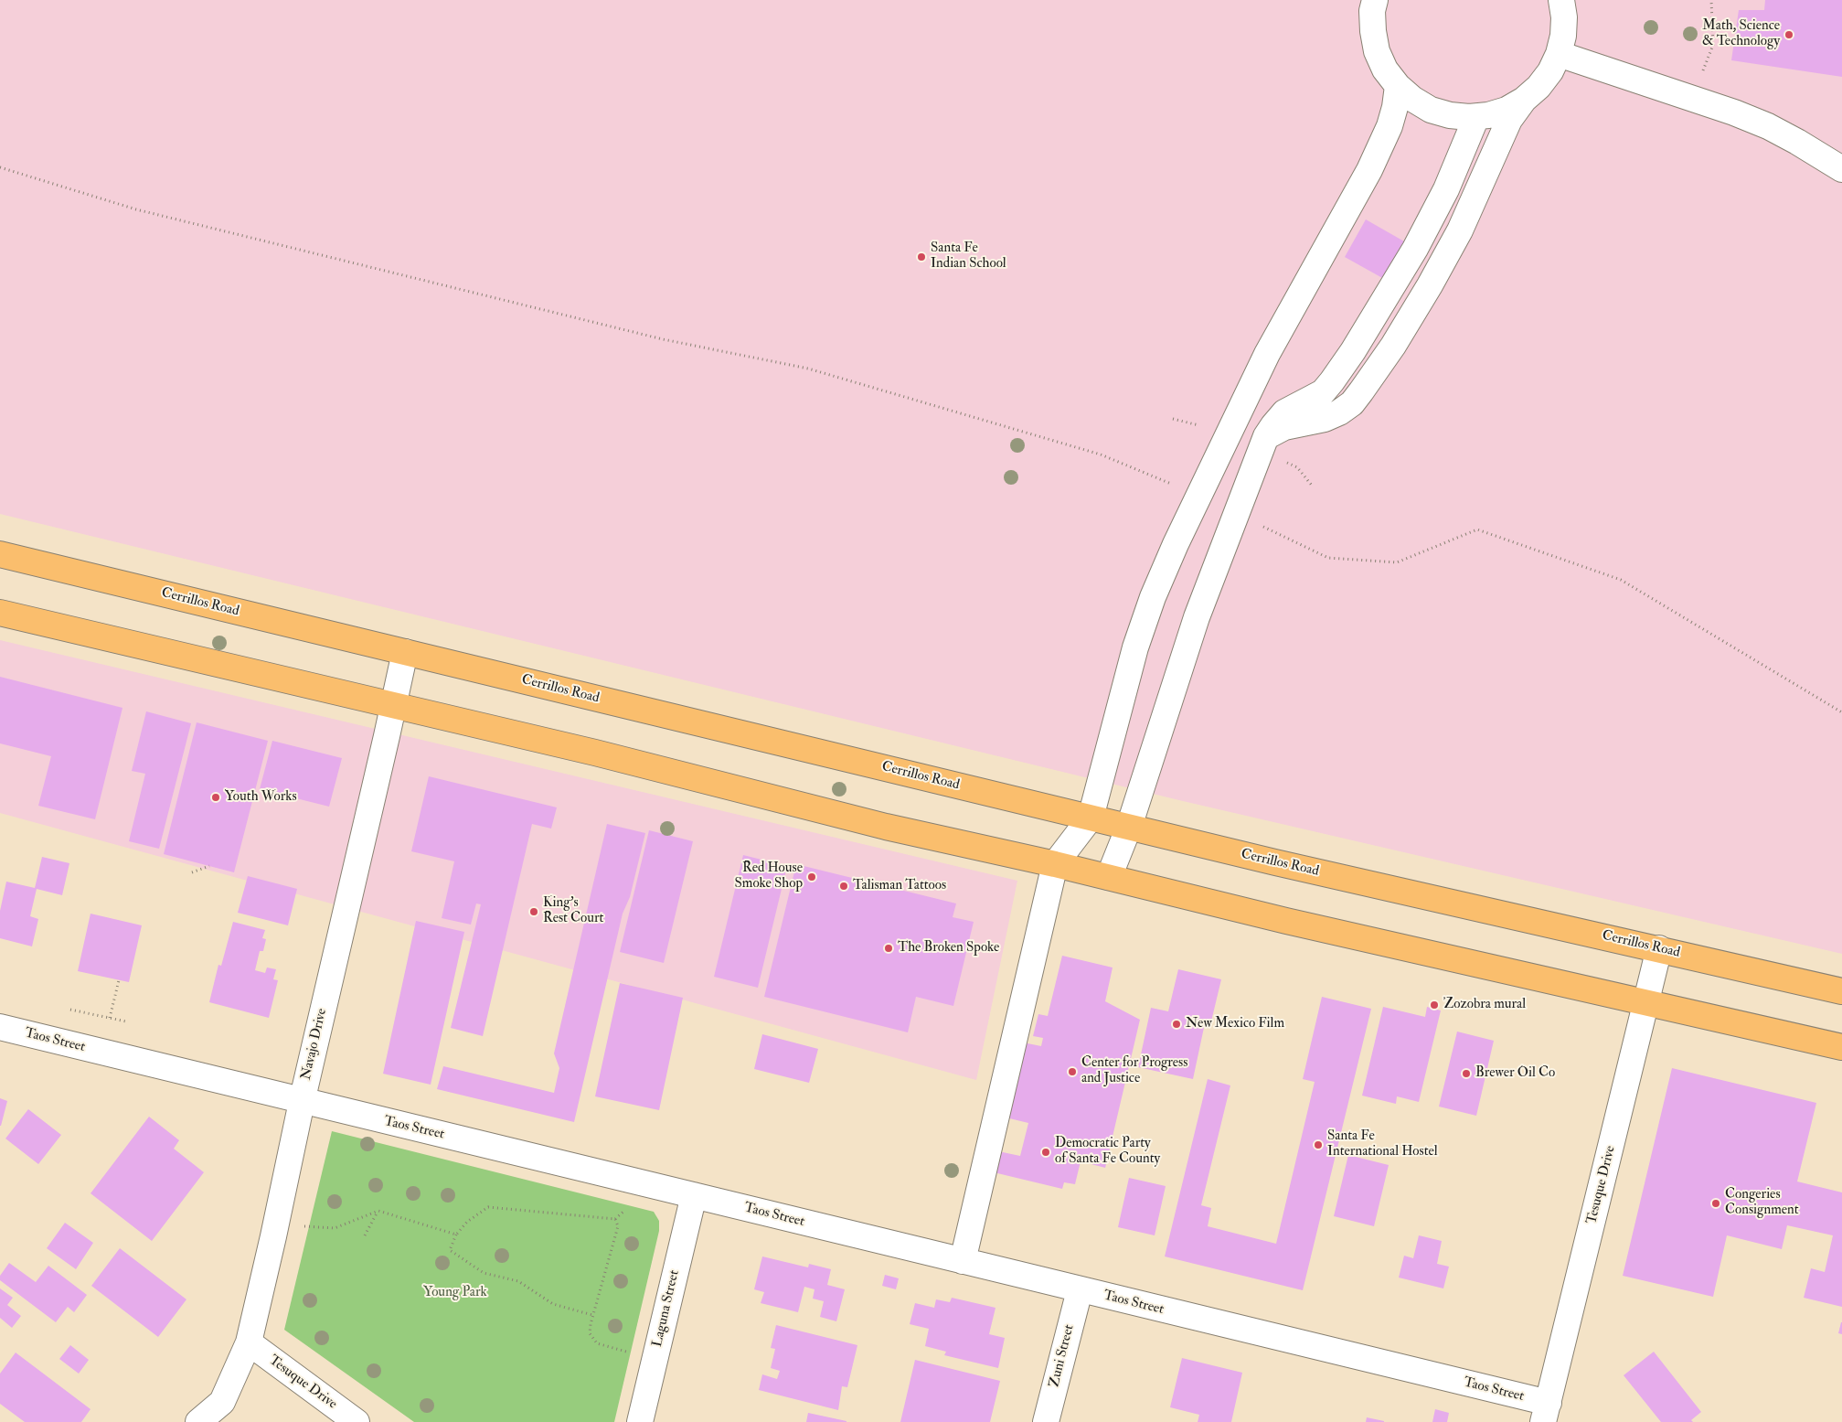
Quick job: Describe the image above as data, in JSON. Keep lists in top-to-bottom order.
{
  "streets": {
    "main road": ["Cerrillos Road"],
    "street": [
      "Taos Street",
      "Navajo Drive",
      "Tesuque Drive",
      "Laguna Street",
      "Zuni Street"
    ]
  },
  "crossings": [
    ["Cerrillos Road", "Navajo Drive"],
    ["Cerrillos Road", "Tesuque Drive"],
    ["Taos Street", "Navajo Drive"],
    ["Taos Street", "Tesuque Drive"],
    ["Taos Street", "Laguna Street"],
    ["Taos Street", "Zuni Street"],
    ["Navajo Drive", "Tesuque Drive"]
  ],
  "parks": ["Young Park"],
  "places": [
    "Math, Science & Technology",
    "Santa Fe Indian School",
    "Youth Works",
    "Red House Smoke Shop",
    "Talisman Tattoos",
    "King's Rest Court",
    "The Broken Spoke",
    "Zozobra mural",
    "New Mexico Film",
    "Center for Progress and Justice",
    "Brewer Oil Co",
    "Santa Fe International Hostel",
    "Democratic Party of Santa Fe County",
    "Congeries Consignment"
  ]
}
